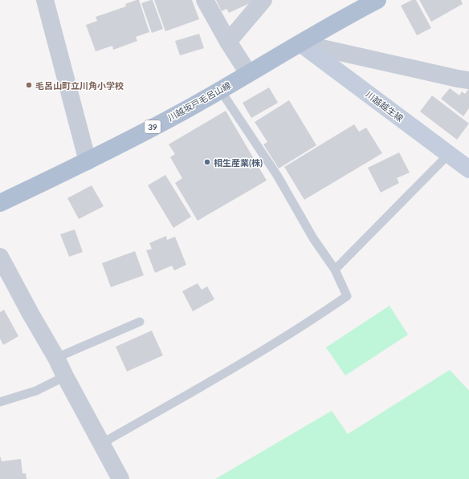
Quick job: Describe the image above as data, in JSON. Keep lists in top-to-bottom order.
{
  "streets": {
    "main road": ["川越坂戸毛呂山線", "川越越生線", "39"]
  },
  "crossings": [
    ["川越坂戸毛呂山線", "川越越生線"]
  ],
  "places": ["毛呂山町立川角小学校", "相生産業(株)"]
}
